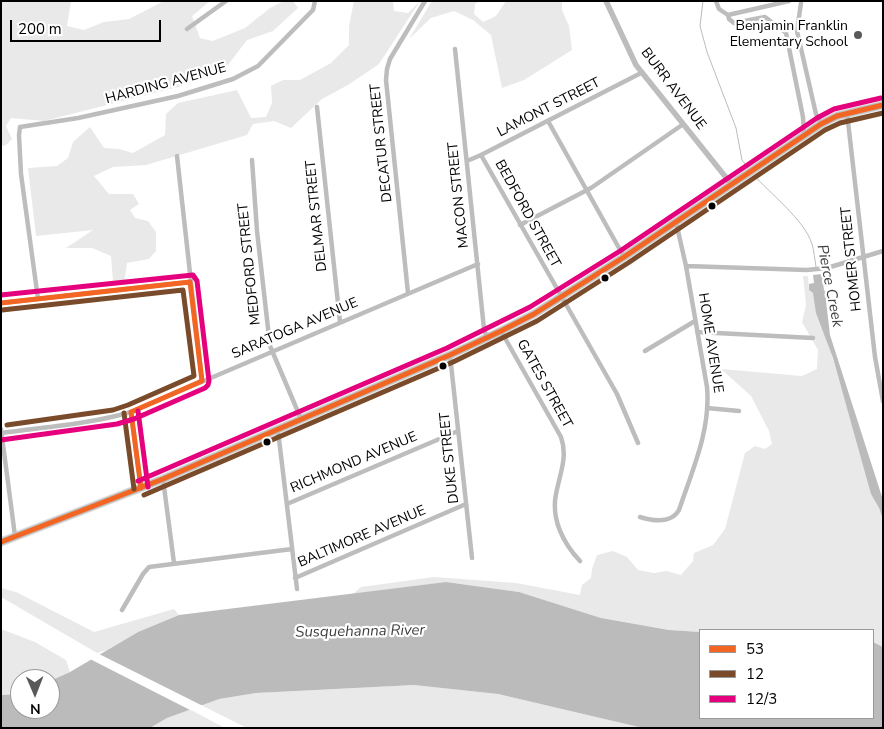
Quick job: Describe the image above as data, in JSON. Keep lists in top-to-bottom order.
{
  "streets": {
    "street": [
      "HARDING AVENUE",
      "BURR AVENUE",
      "LAMONT STREET",
      "DECATUR STREET",
      "MACON STREET",
      "BEDFORD STREET",
      "DELMAR STREET",
      "HOMER STREET",
      "MEDFORD STREET",
      "SARATOGA AVENUE",
      "HOME AVENUE",
      "GATES STREET",
      "DUKE STREET",
      "RICHMOND AVENUE",
      "BALTIMORE AVENUE"
    ]
  },
  "crossings": [
    ["BURR AVENUE", "LAMONT STREET"],
    ["LAMONT STREET", "MACON STREET"],
    ["LAMONT STREET", "BEDFORD STREET"],
    ["DECATUR STREET", "SARATOGA AVENUE"],
    ["MACON STREET", "SARATOGA AVENUE"],
    ["DELMAR STREET", "SARATOGA AVENUE"],
    ["MEDFORD STREET", "SARATOGA AVENUE"],
    ["DUKE STREET", "RICHMOND AVENUE"],
    ["DUKE STREET", "BALTIMORE AVENUE"]
  ],
  "water": ["Pierce Creek", "Susquehanna River"],
  "places": ["Benjamin Franklin Elementary School"],
  "lines": ["transit line 12/3", "transit line 53", "transit line 12"],
  "legend": ["53", "12", "12/3"],
  "scale_bar": "200 m",
  "north": "bottom"
}
